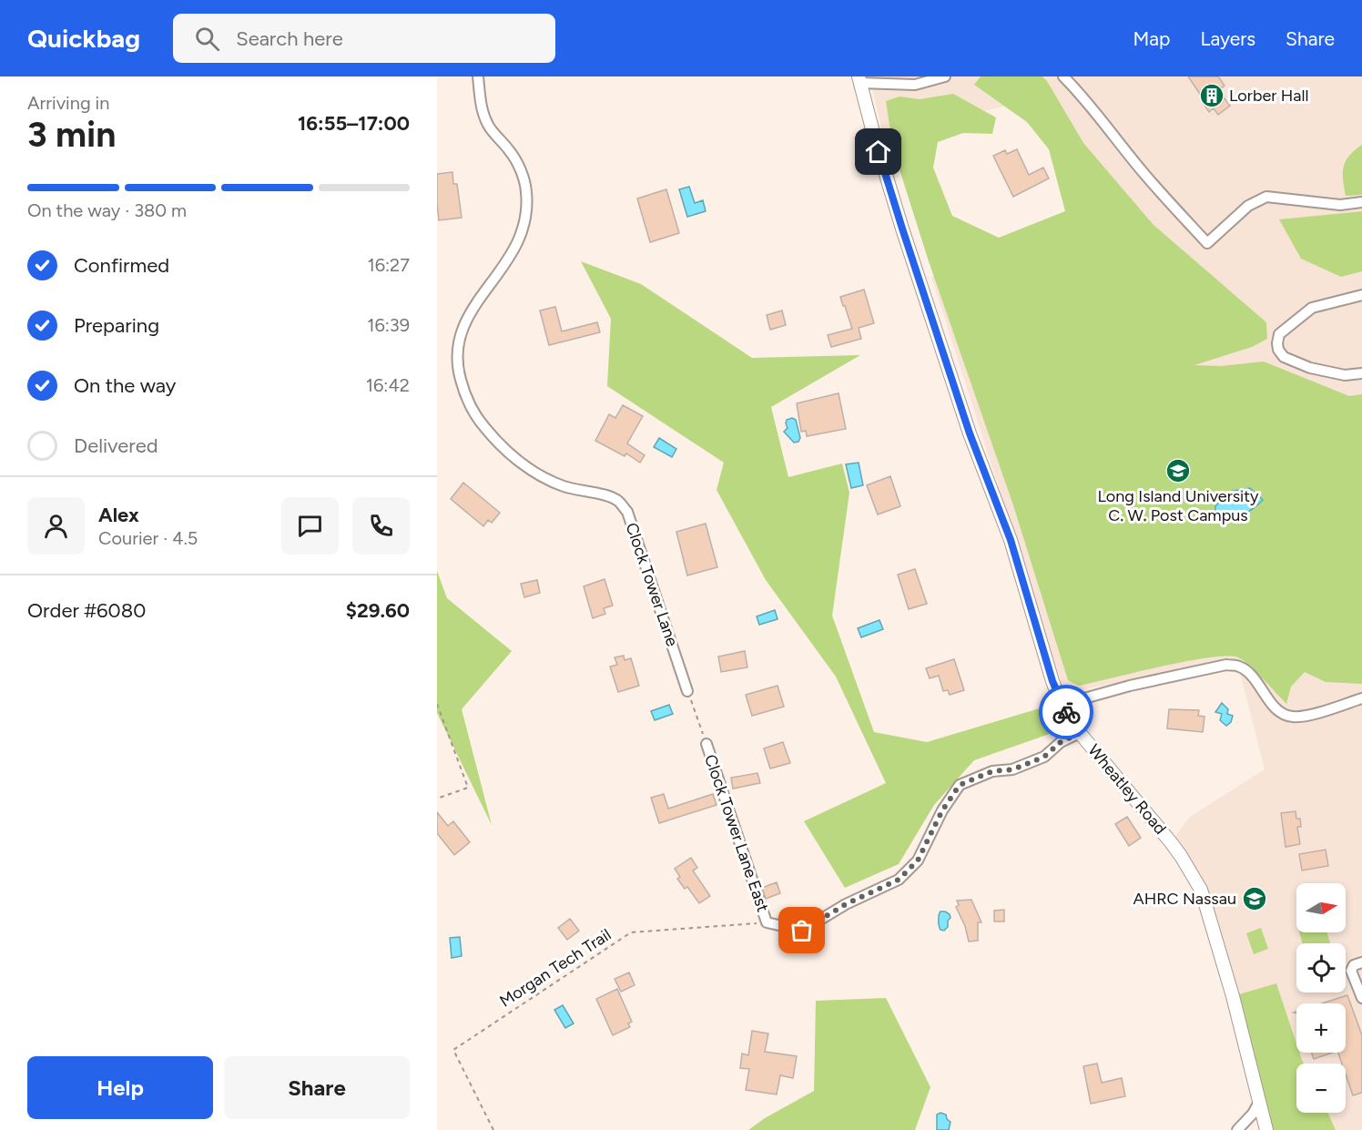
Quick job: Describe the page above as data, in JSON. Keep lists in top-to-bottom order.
{
  "streets": {
    "main road": ["Wheatley Road"],
    "street": ["Clock Tower Lane", "Clock Tower Lane East"],
    "path": ["Morgan Tech Trail"]
  },
  "crossings": [
    ["Wheatley Road", "Clock Tower Lane East"],
    ["Clock Tower Lane East", "Morgan Tech Trail"]
  ],
  "places": {
    "building": ["Lorber Hall"],
    "school or university": ["Long Island University C. W. Post Campus", "AHRC Nassau"]
  },
  "north": "right",
  "page": {
    "header": "Quickbag",
    "search": "Search here",
    "nav": ["Map", "Layers", "Share"],
    "heading": ["3 min", "Arriving in", "16:55–17:00"],
    "panel": [
      "Alex",
      "Courier · 4.5",
      "Order #6080",
      "$29.60"
    ],
    "bar": "On the way · 380 m",
    "list": [
      ["Confirmed", "16:27"],
      ["Preparing", "16:39"],
      ["On the way", "16:42"],
      "Delivered"
    ],
    "map_buttons": ["+", "−"],
    "buttons": ["Help", "Share"]
  }
}
